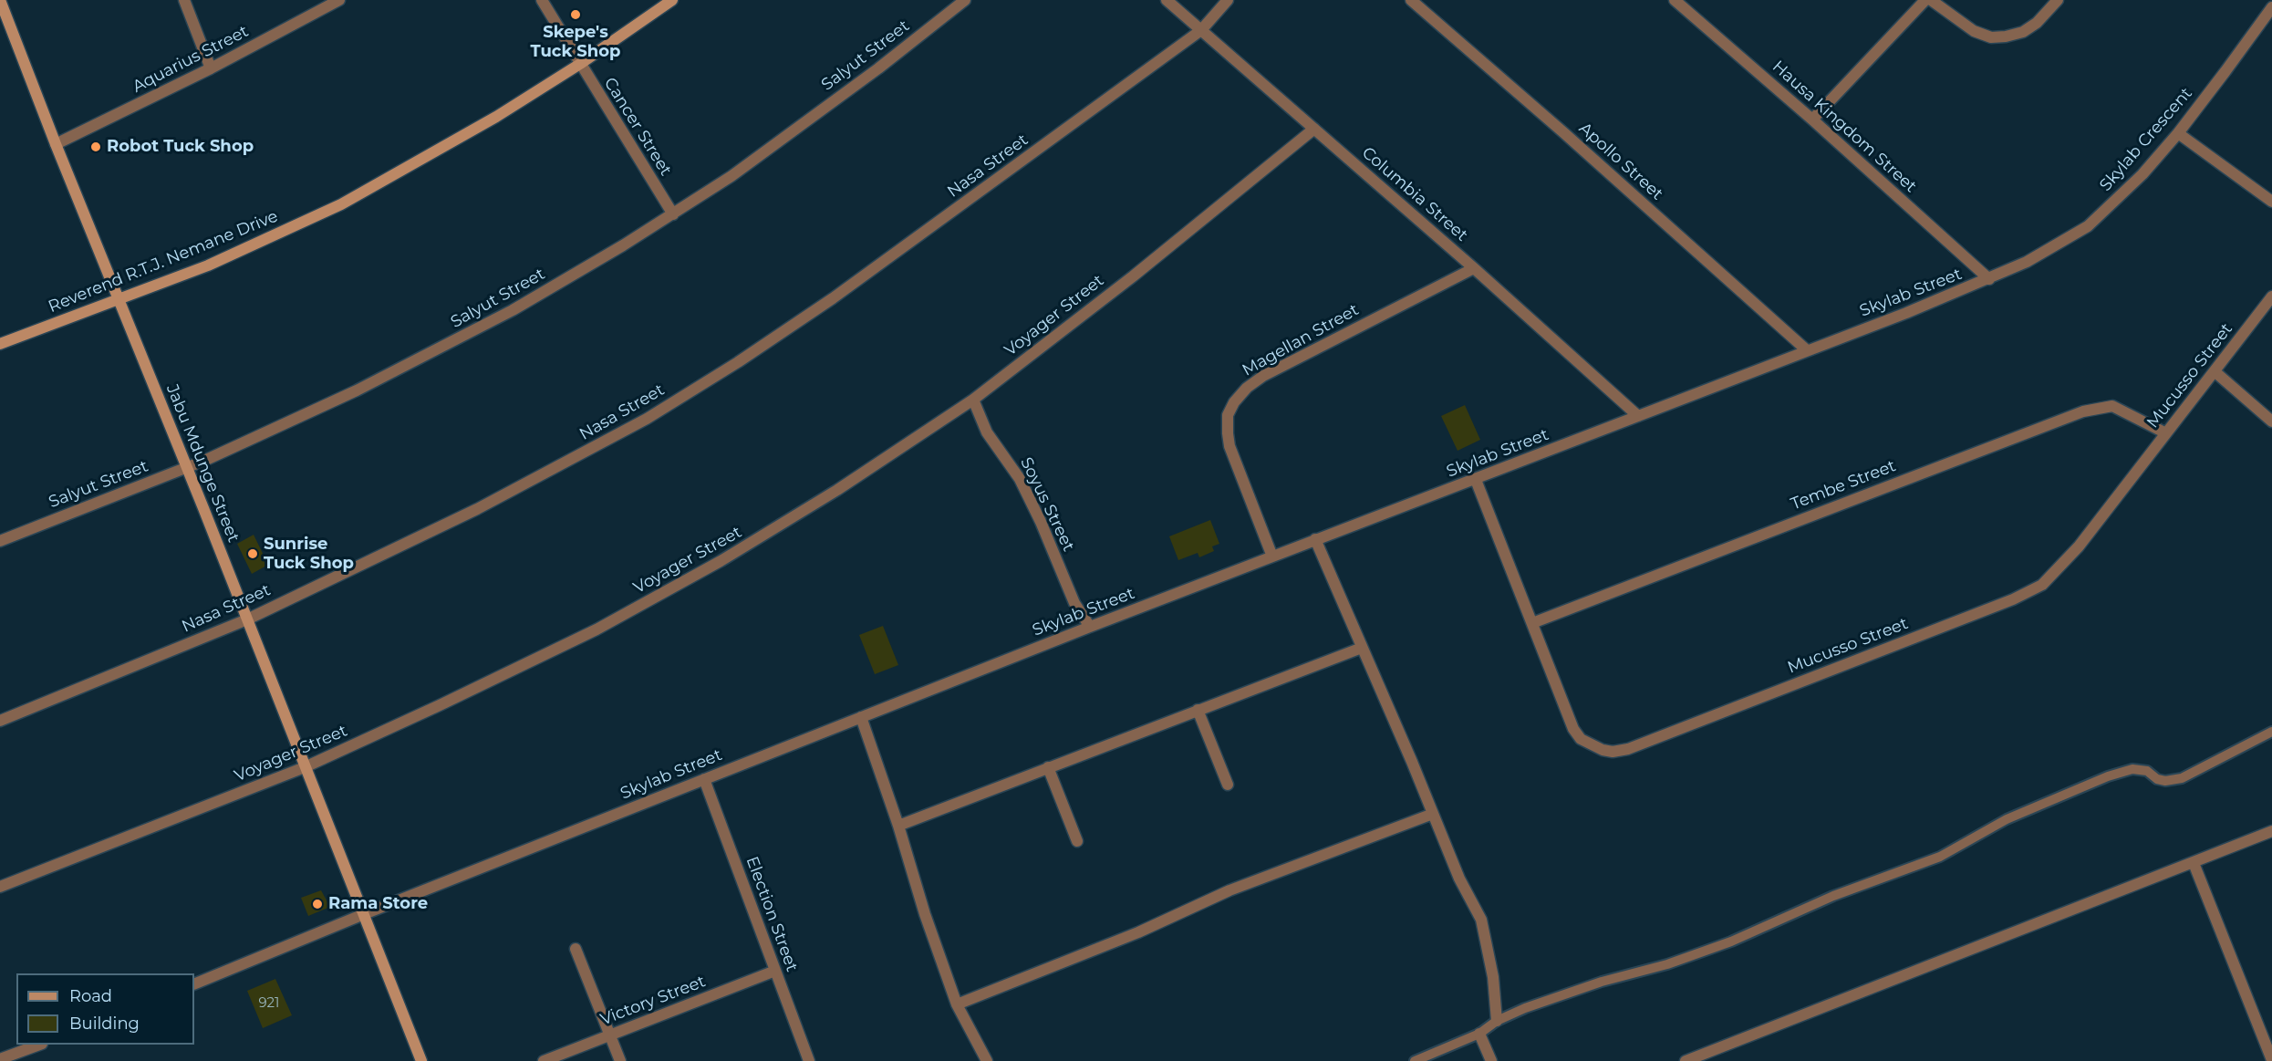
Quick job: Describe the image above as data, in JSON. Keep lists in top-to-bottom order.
{
  "streets": {
    "street": [
      "Salyut Street",
      "Aquarius Street",
      "Cancer Street",
      "Hausa Kingdom Street",
      "Skylab Crescent",
      "Apollo Street",
      "Nasa Street",
      "Columbia Street",
      "Reverend R.T.J. Nemane Drive",
      "Skylab Street",
      "Voyager Street",
      "Magellan Street",
      "Mucusso Street",
      "Jabu Mdunge Street",
      "Tembe Street",
      "Soyus Street",
      "Election Street",
      "Victory Street"
    ]
  },
  "crossings": [
    ["Salyut Street", "Cancer Street"],
    ["Salyut Street", "Jabu Mdunge Street"],
    ["Aquarius Street", "Jabu Mdunge Street"],
    ["Cancer Street", "Reverend R.T.J. Nemane Drive"],
    ["Hausa Kingdom Street", "Skylab Crescent"],
    ["Hausa Kingdom Street", "Skylab Street"],
    ["Skylab Crescent", "Skylab Street"],
    ["Apollo Street", "Skylab Street"],
    ["Nasa Street", "Columbia Street"],
    ["Nasa Street", "Jabu Mdunge Street"],
    ["Columbia Street", "Skylab Street"],
    ["Columbia Street", "Voyager Street"],
    ["Columbia Street", "Magellan Street"],
    ["Reverend R.T.J. Nemane Drive", "Jabu Mdunge Street"],
    ["Skylab Street", "Magellan Street"],
    ["Skylab Street", "Mucusso Street"],
    ["Skylab Street", "Jabu Mdunge Street"],
    ["Skylab Street", "Soyus Street"],
    ["Skylab Street", "Election Street"],
    ["Voyager Street", "Jabu Mdunge Street"],
    ["Voyager Street", "Soyus Street"],
    ["Mucusso Street", "Tembe Street"],
    ["Election Street", "Victory Street"]
  ],
  "places": [
    "Skepe's Tuck Shop",
    "Robot Tuck Shop",
    "Sunrise Tuck Shop",
    "Rama Store"
  ],
  "house_numbers": ["921"],
  "legend": ["Road", "Building"]
}
